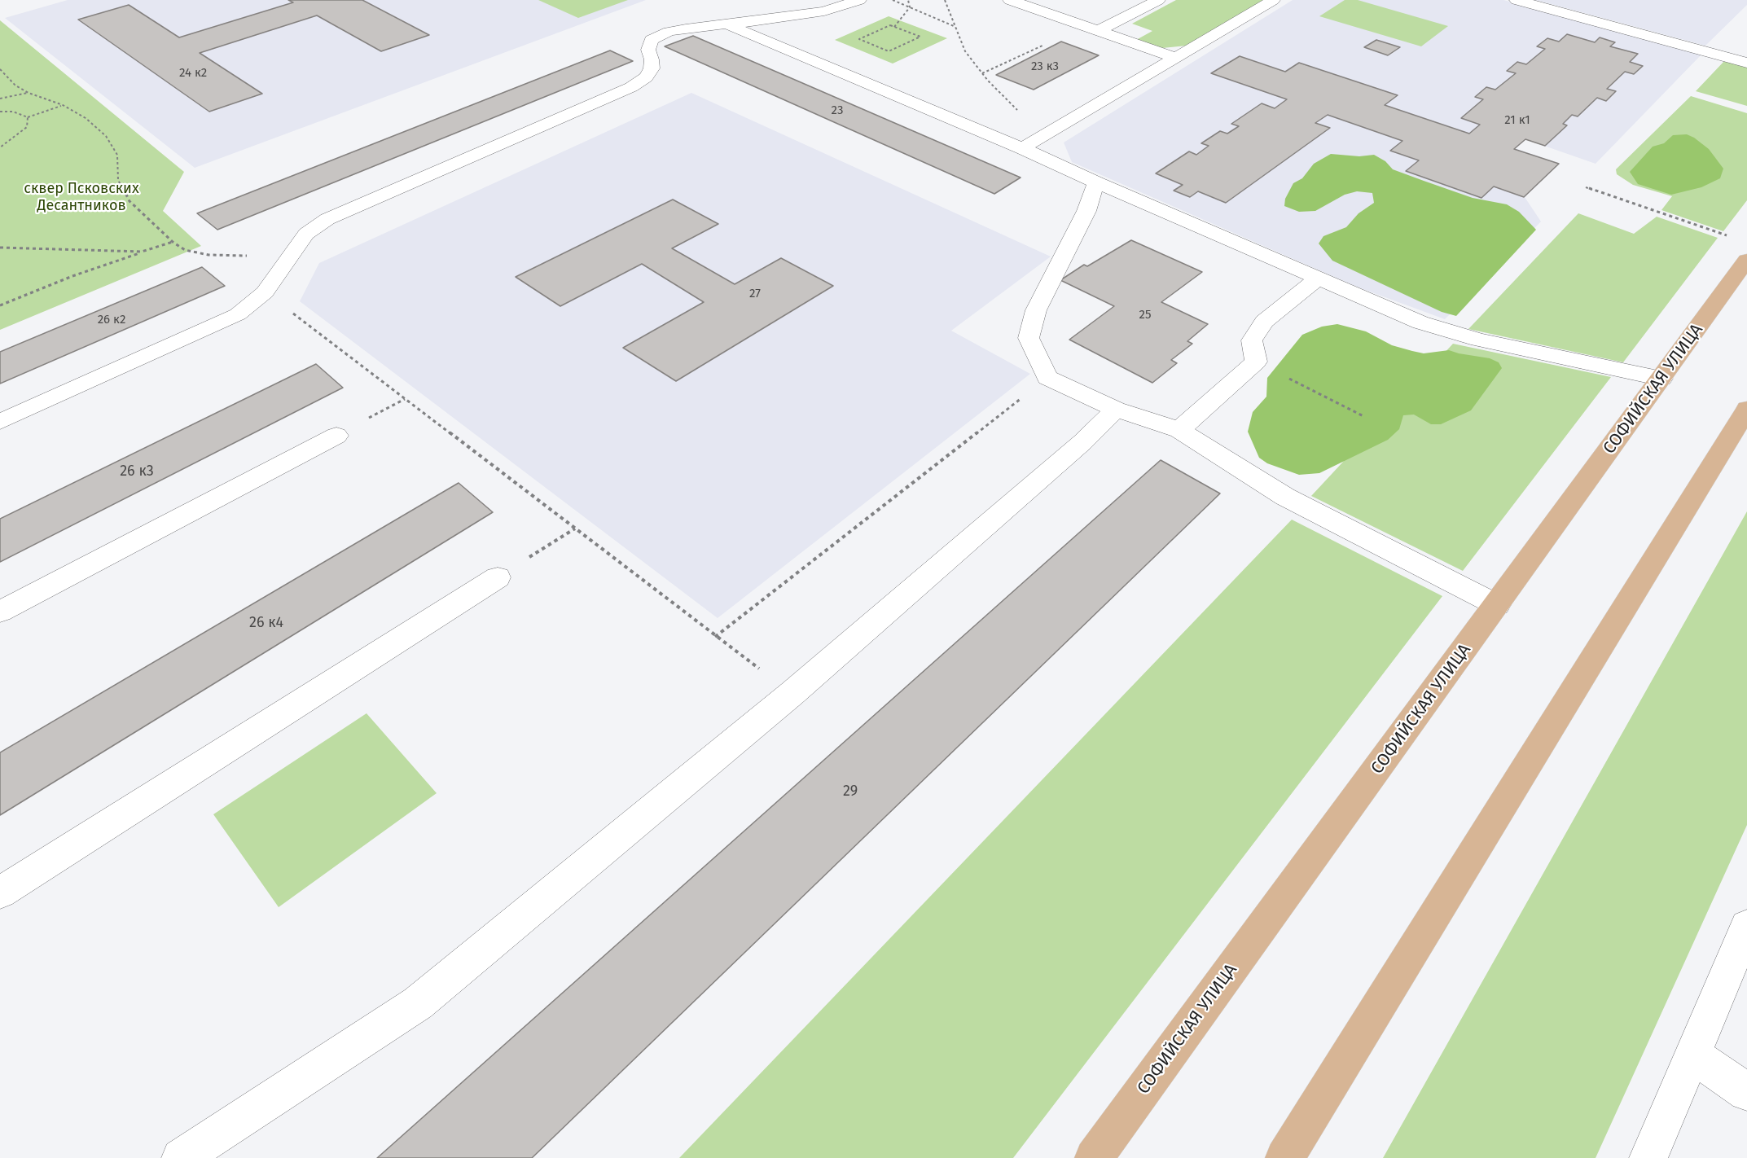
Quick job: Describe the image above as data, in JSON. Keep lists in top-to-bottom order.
{
  "streets": {
    "main road": ["СОФИЙСКАЯ УЛИЦА"]
  },
  "parks": ["сквер Псковских Десантников"],
  "house_numbers": [
    "23 к3",
    "24 к2",
    "23",
    "21 к1",
    "27",
    "25",
    "26 к2",
    "26 к3",
    "26 к4",
    "29"
  ]
}
